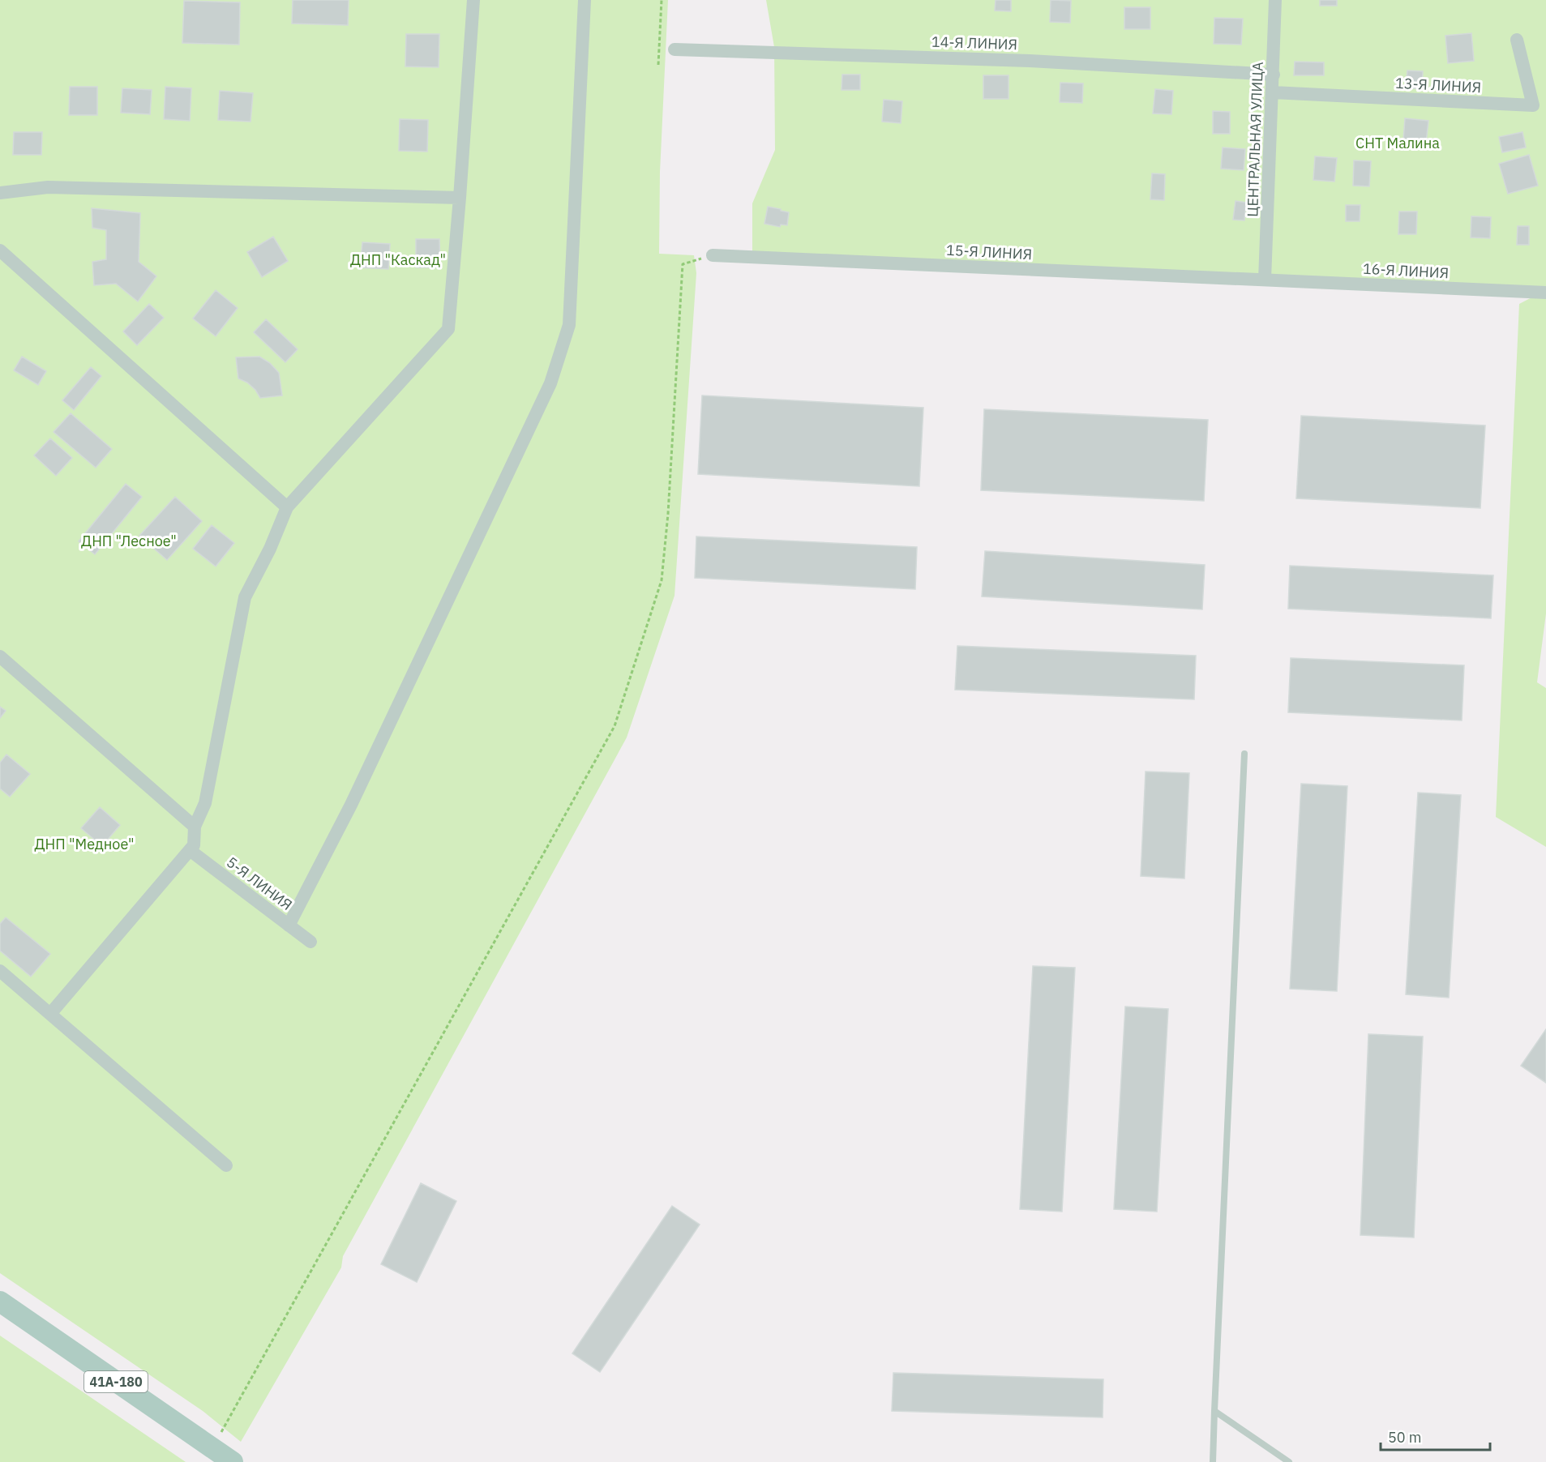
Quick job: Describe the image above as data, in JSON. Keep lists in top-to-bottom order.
{
  "streets": {
    "main road": ["41А-180"],
    "street": [
      "14-Я ЛИНИЯ",
      "13-Я ЛИНИЯ",
      "ЦЕНТРАЛЬНАЯ УЛИЦА",
      "15-Я ЛИНИЯ",
      "16-Я ЛИНИЯ",
      "5-Я ЛИНИЯ"
    ]
  },
  "crossings": [
    ["14-Я ЛИНИЯ", "ЦЕНТРАЛЬНАЯ УЛИЦА"],
    ["13-Я ЛИНИЯ", "ЦЕНТРАЛЬНАЯ УЛИЦА"],
    ["ЦЕНТРАЛЬНАЯ УЛИЦА", "15-Я ЛИНИЯ"],
    ["ЦЕНТРАЛЬНАЯ УЛИЦА", "16-Я ЛИНИЯ"],
    ["15-Я ЛИНИЯ", "16-Я ЛИНИЯ"]
  ],
  "parks": [
    "СНТ Малина",
    "ДНП \"Каскад\"",
    "ДНП \"Лесное\"",
    "ДНП \"Медное\""
  ],
  "scale_bar": "50 m"
}
